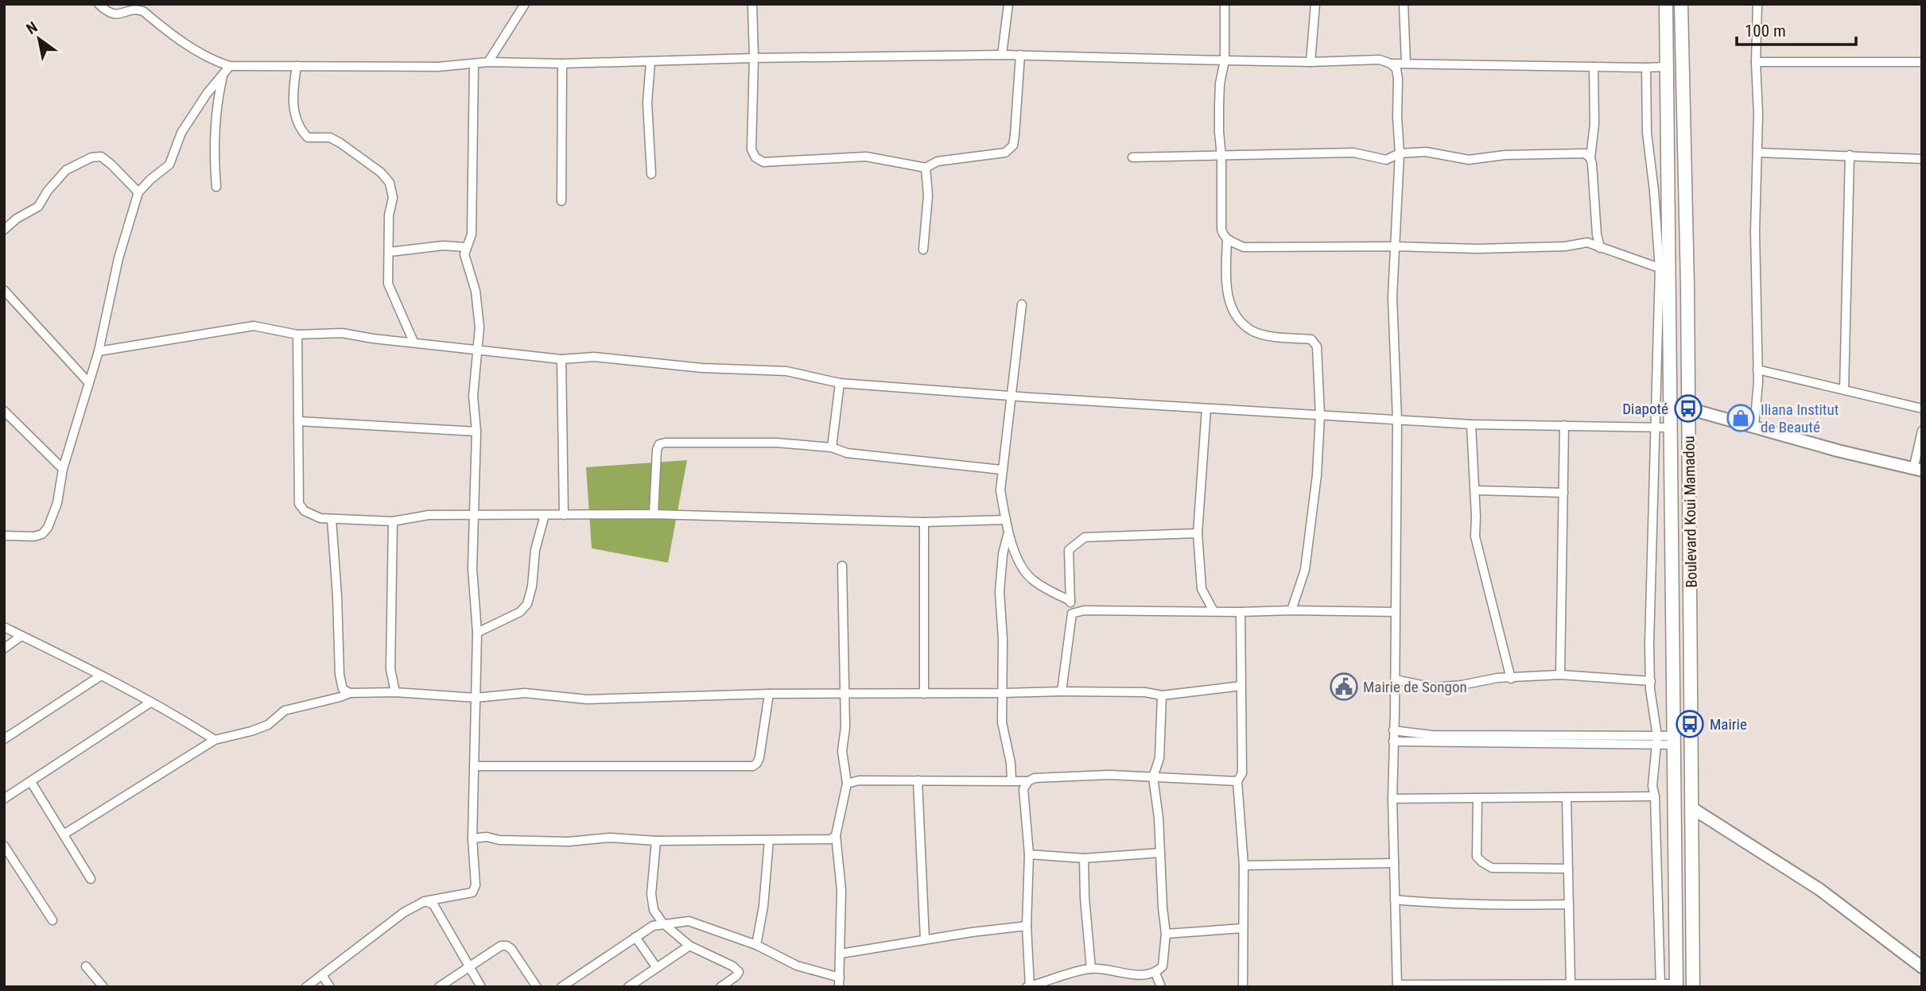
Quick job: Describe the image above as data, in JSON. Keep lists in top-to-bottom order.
{
  "streets": {
    "main road": ["Boulevard Koui Mamadou"]
  },
  "places": {
    "bus stop": ["Diapoté", "Mairie"],
    "shop": ["Iliana Institut de Beauté"],
    "public building": ["Mairie de Songon"]
  },
  "scale_bar": "100 m",
  "north": "top left"
}
